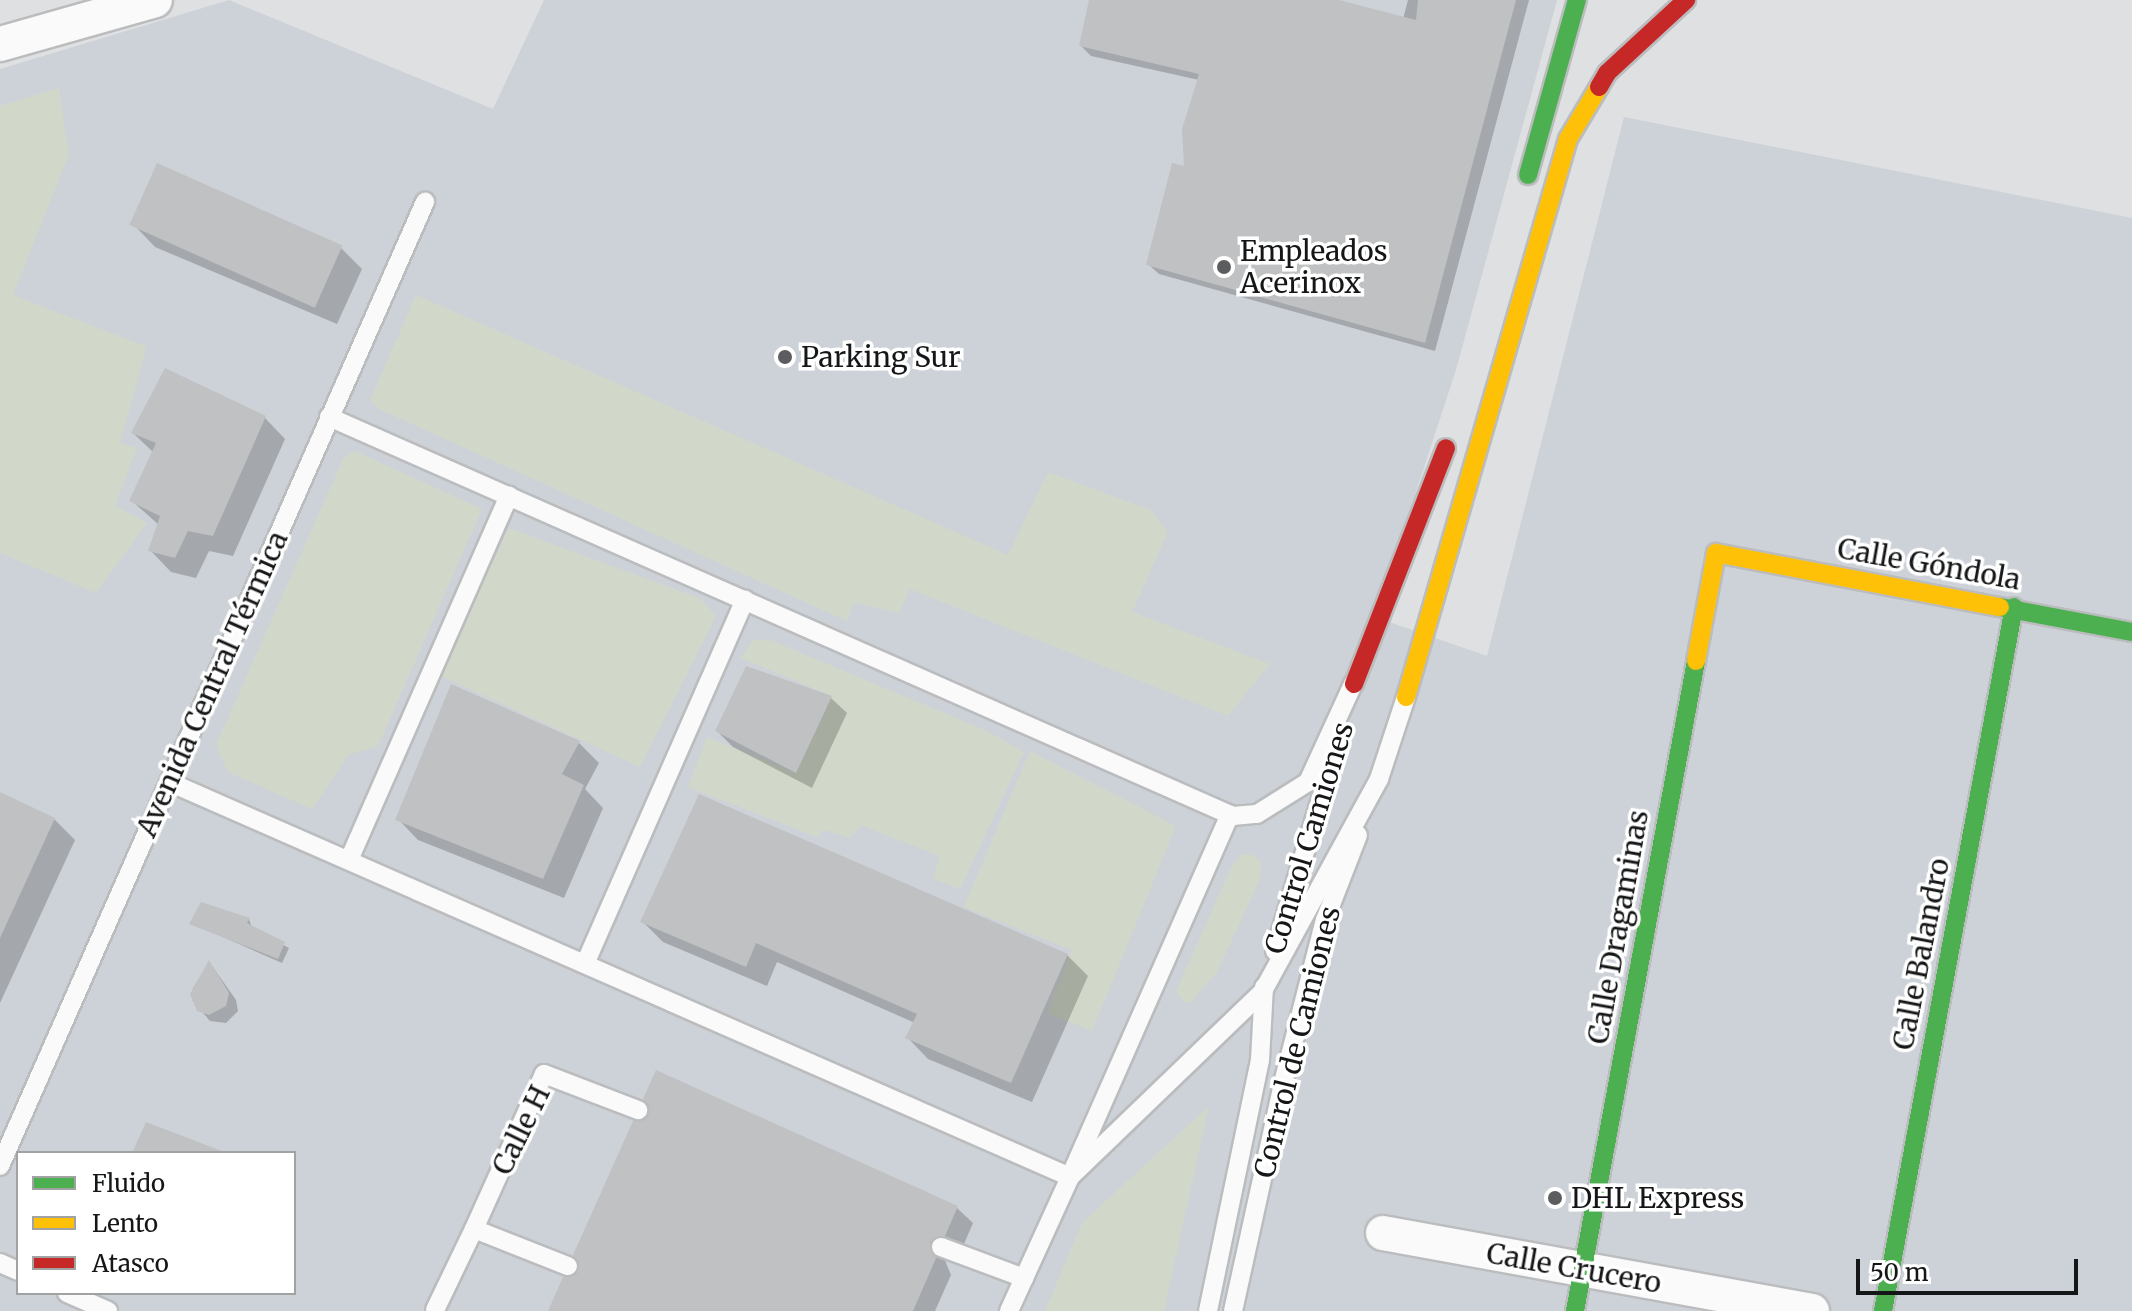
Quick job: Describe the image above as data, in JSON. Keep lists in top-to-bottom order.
{
  "streets": {
    "street": [
      "Calle Góndola",
      "Calle Dragaminas",
      "Calle Balandro",
      "Calle Crucero"
    ],
    "lane": [
      "Avenida Central Térmica",
      "Control Camiones",
      "Control de Camiones",
      "Calle H"
    ]
  },
  "crossings": [
    ["Calle Góndola", "Calle Dragaminas"],
    ["Calle Góndola", "Calle Balandro"],
    ["Calle Dragaminas", "Calle Crucero"]
  ],
  "places": ["Empleados Acerinox", "Parking Sur", "DHL Express"],
  "legend": ["Fluido", "Lento", "Atasco"],
  "scale_bar": "50 m"
}
